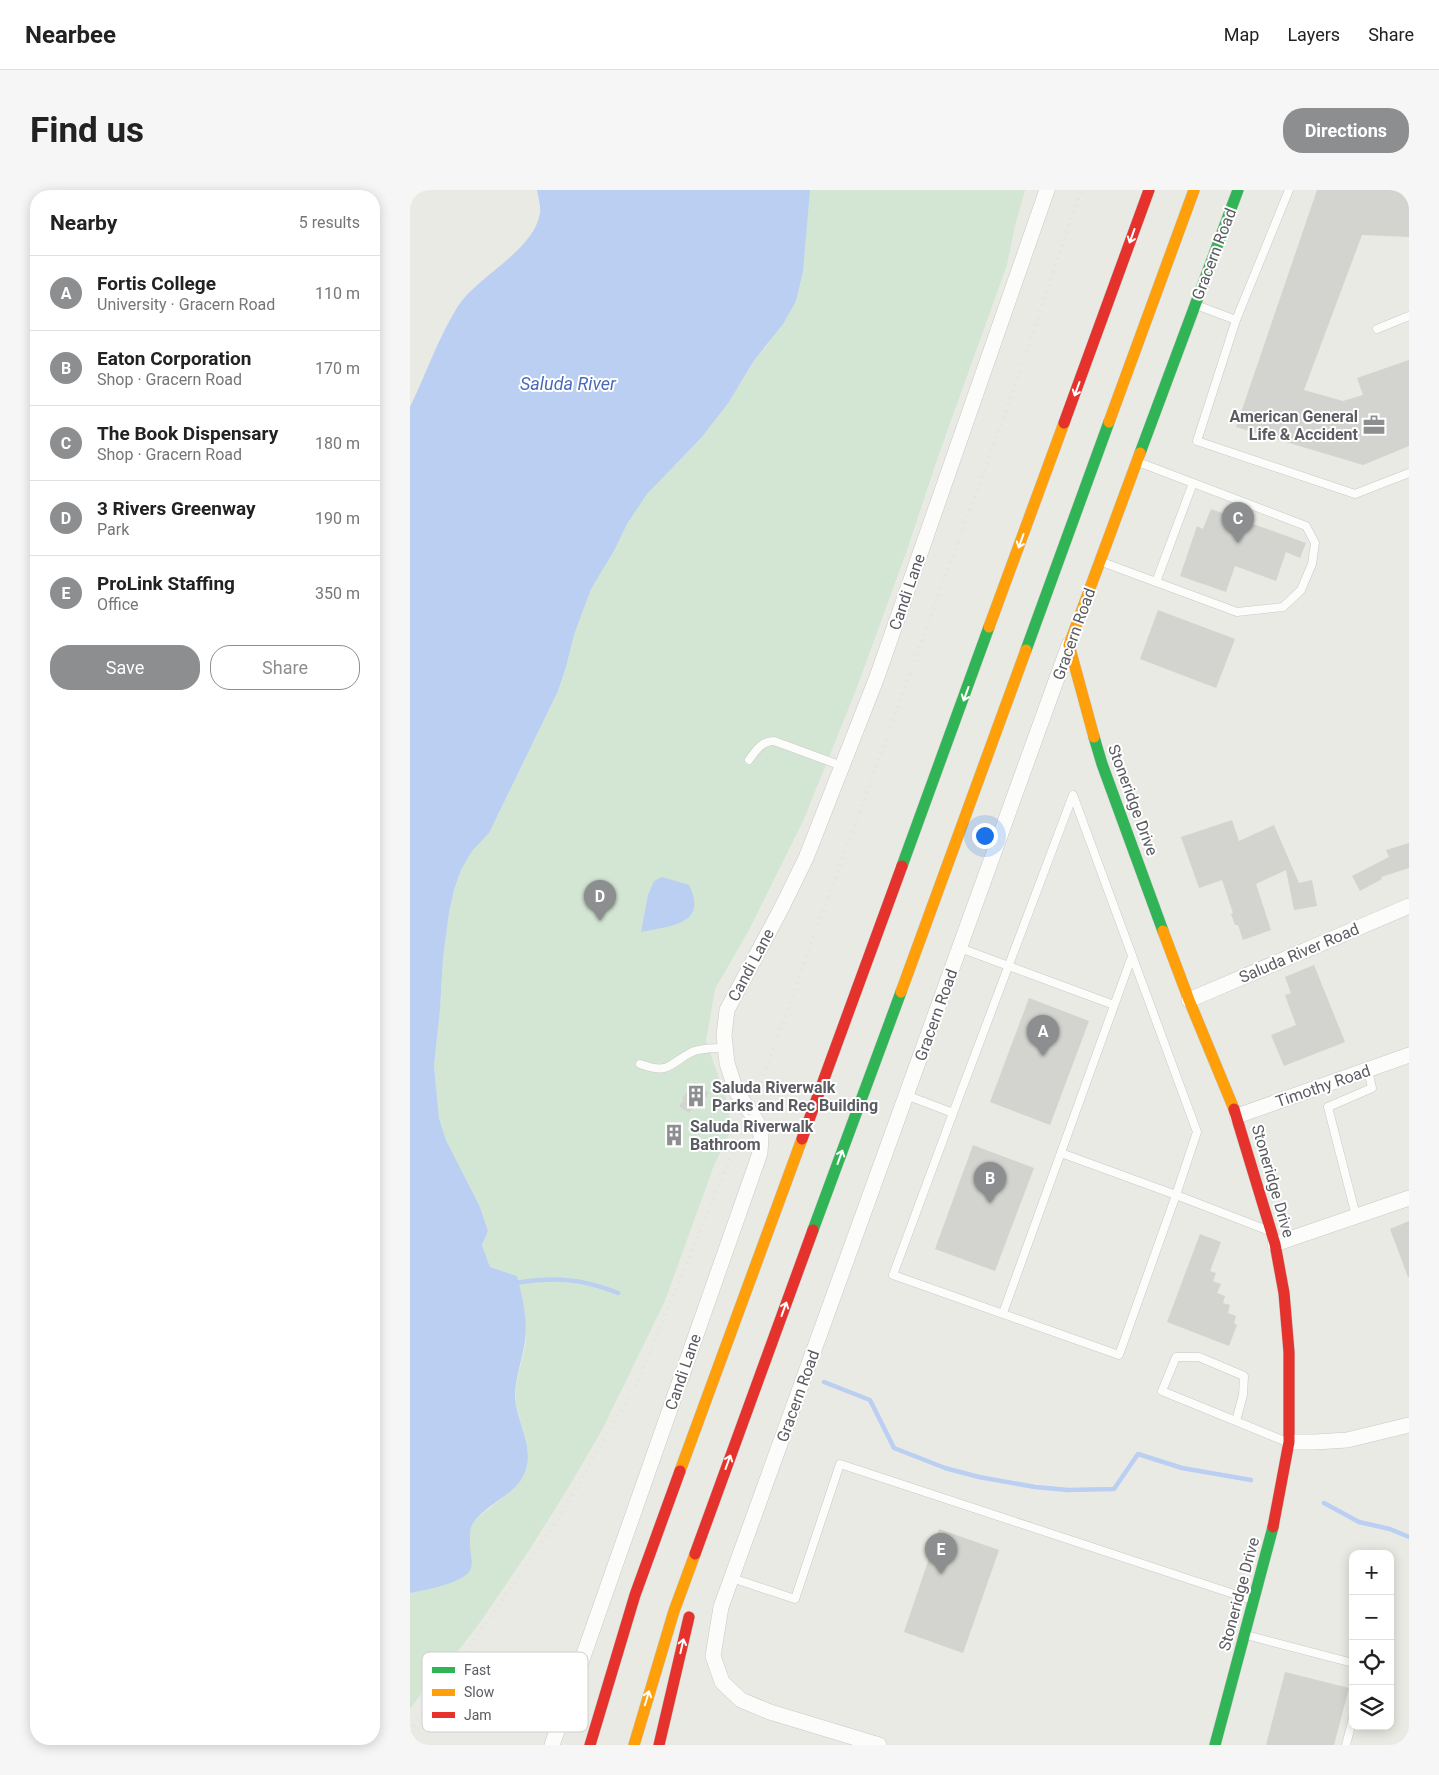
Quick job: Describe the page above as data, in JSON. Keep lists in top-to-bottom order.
{
  "streets": {
    "main road": ["Gracern Road", "Stoneridge Drive"],
    "street": ["Candi Lane", "Saluda River Road", "Timothy Road"]
  },
  "crossings": [
    ["Gracern Road", "Stoneridge Drive"],
    ["Stoneridge Drive", "Saluda River Road"],
    ["Stoneridge Drive", "Timothy Road"]
  ],
  "water": ["Saluda River"],
  "places": {
    "office": ["American General Life & Accident"],
    "building": ["Saluda Riverwalk Parks and Rec Building", "Saluda Riverwalk Bathroom"]
  },
  "legend": ["Fast", "Slow", "Jam"],
  "page": {
    "header": "Nearbee",
    "nav": ["Map", "Layers", "Share"],
    "buttons": [
      "Directions",
      ["Save", "Share"]
    ],
    "title": "Find us",
    "heading": ["Nearby", "5 results"],
    "list": [
      {
        "mark": "A",
        "name": "Fortis College",
        "note": "University · Gracern Road",
        "value": "110 m"
      },
      {
        "mark": "B",
        "name": "Eaton Corporation",
        "note": "Shop · Gracern Road",
        "value": "170 m"
      },
      {
        "mark": "C",
        "name": "The Book Dispensary",
        "note": "Shop · Gracern Road",
        "value": "180 m"
      },
      {
        "mark": "D",
        "name": "3 Rivers Greenway",
        "note": "Park",
        "value": "190 m"
      },
      {
        "mark": "E",
        "name": "ProLink Staffing",
        "note": "Office",
        "value": "350 m"
      }
    ],
    "pins": [
      "C",
      "D",
      "A",
      "B",
      "E"
    ],
    "map_buttons": ["+", "−"]
  }
}
